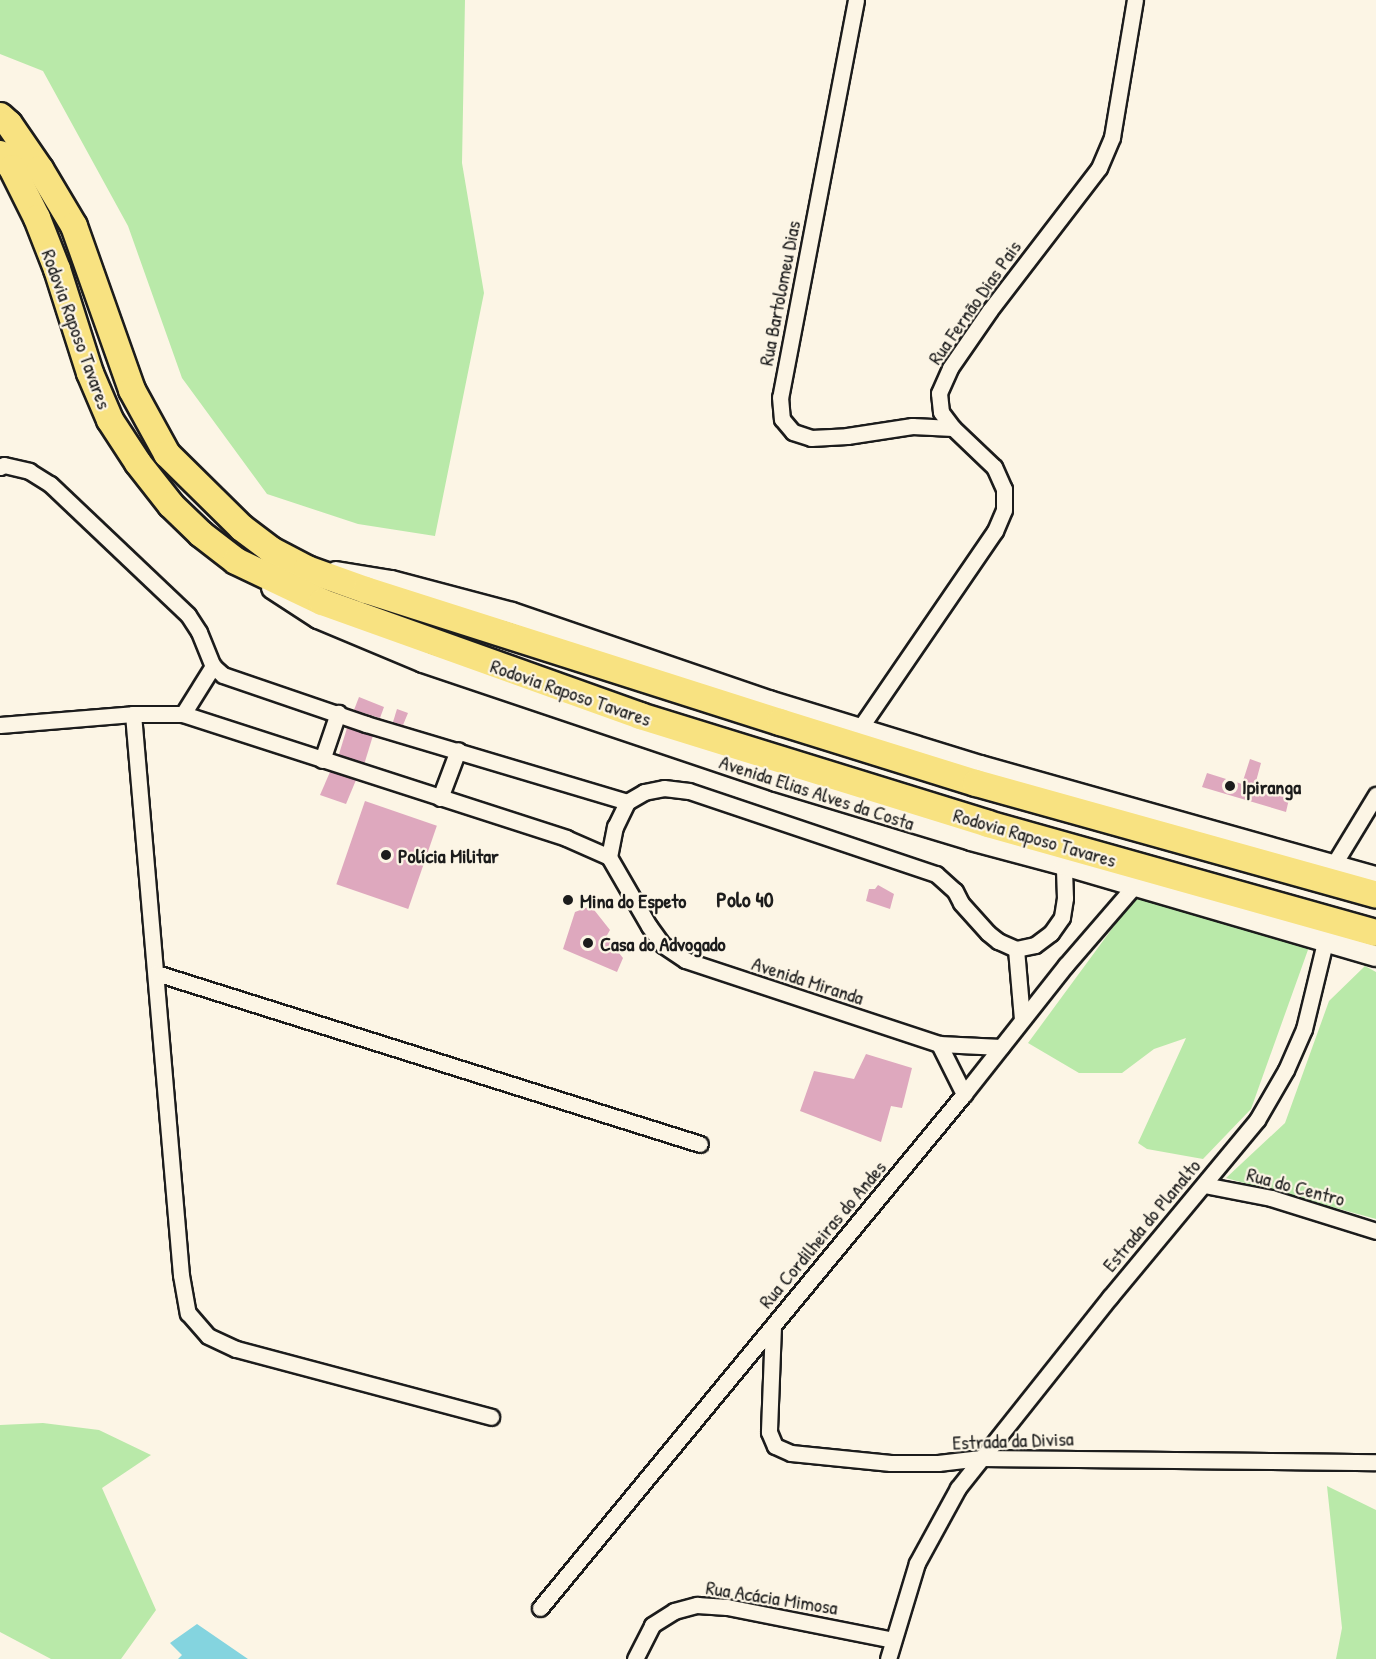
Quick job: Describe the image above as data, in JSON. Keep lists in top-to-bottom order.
{
  "streets": {
    "highway": ["Rodovia Raposo Tavares"],
    "main road": ["Avenida Elias Alves da Costa"],
    "street": [
      "Rua Bartolomeu Dias",
      "Rua Fernão Dias Pais",
      "Avenida Miranda",
      "Rua do Centro",
      "Estrada do Planalto",
      "Rua Cordilheiras do Andes",
      "Estrada da Divisa",
      "Rua Acácia Mimosa"
    ]
  },
  "crossings": [
    ["Rua Bartolomeu Dias", "Rua Fernão Dias Pais"],
    ["Rodovia Raposo Tavares", "Avenida Elias Alves da Costa"],
    ["Avenida Elias Alves da Costa", "Estrada do Planalto"],
    ["Avenida Elias Alves da Costa", "Rua Cordilheiras do Andes"],
    ["Avenida Miranda", "Rua Cordilheiras do Andes"],
    ["Rua do Centro", "Estrada do Planalto"],
    ["Estrada do Planalto", "Estrada da Divisa"],
    ["Estrada do Planalto", "Rua Acácia Mimosa"],
    ["Rua Cordilheiras do Andes", "Estrada da Divisa"]
  ],
  "districts": ["Polo 40"],
  "places": [
    "Ipiranga",
    "Polícia Militar",
    "Mina do Espeto",
    "Casa do Advogado"
  ]
}
